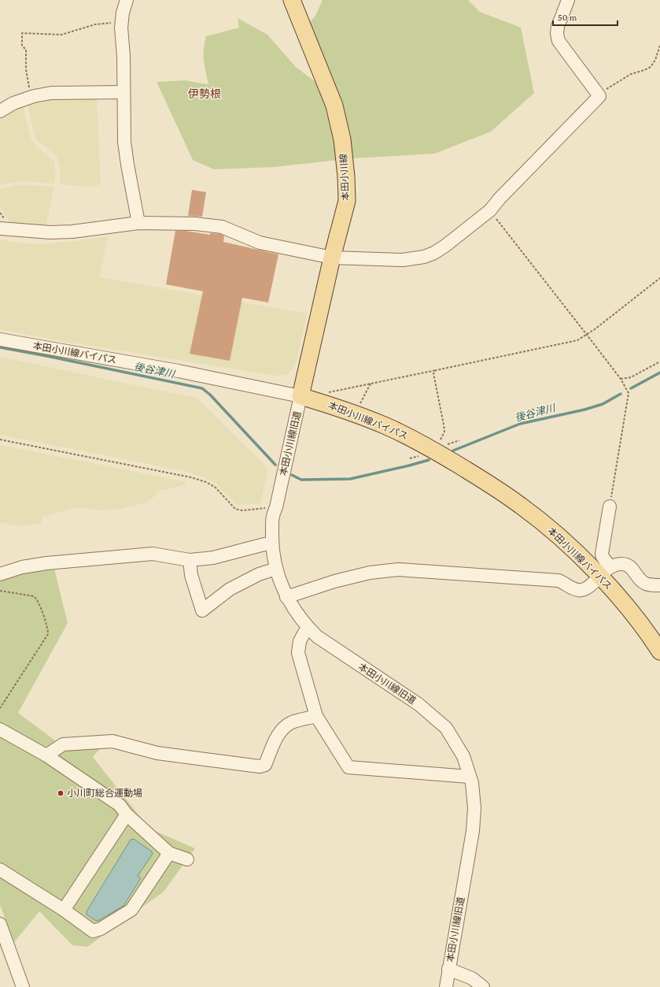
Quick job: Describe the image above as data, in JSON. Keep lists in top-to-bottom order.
{
  "streets": {
    "main road": ["本田小川線", "本田小川線バイパス"],
    "street": ["本田小川線旧道"]
  },
  "crossings": [
    ["本田小川線", "本田小川線バイパス"],
    ["本田小川線", "本田小川線旧道"],
    ["本田小川線バイパス", "本田小川線旧道"]
  ],
  "districts": ["伊勢根"],
  "water": ["後谷津川"],
  "places": ["小川町総合運動場"],
  "scale_bar": "50 m"
}
